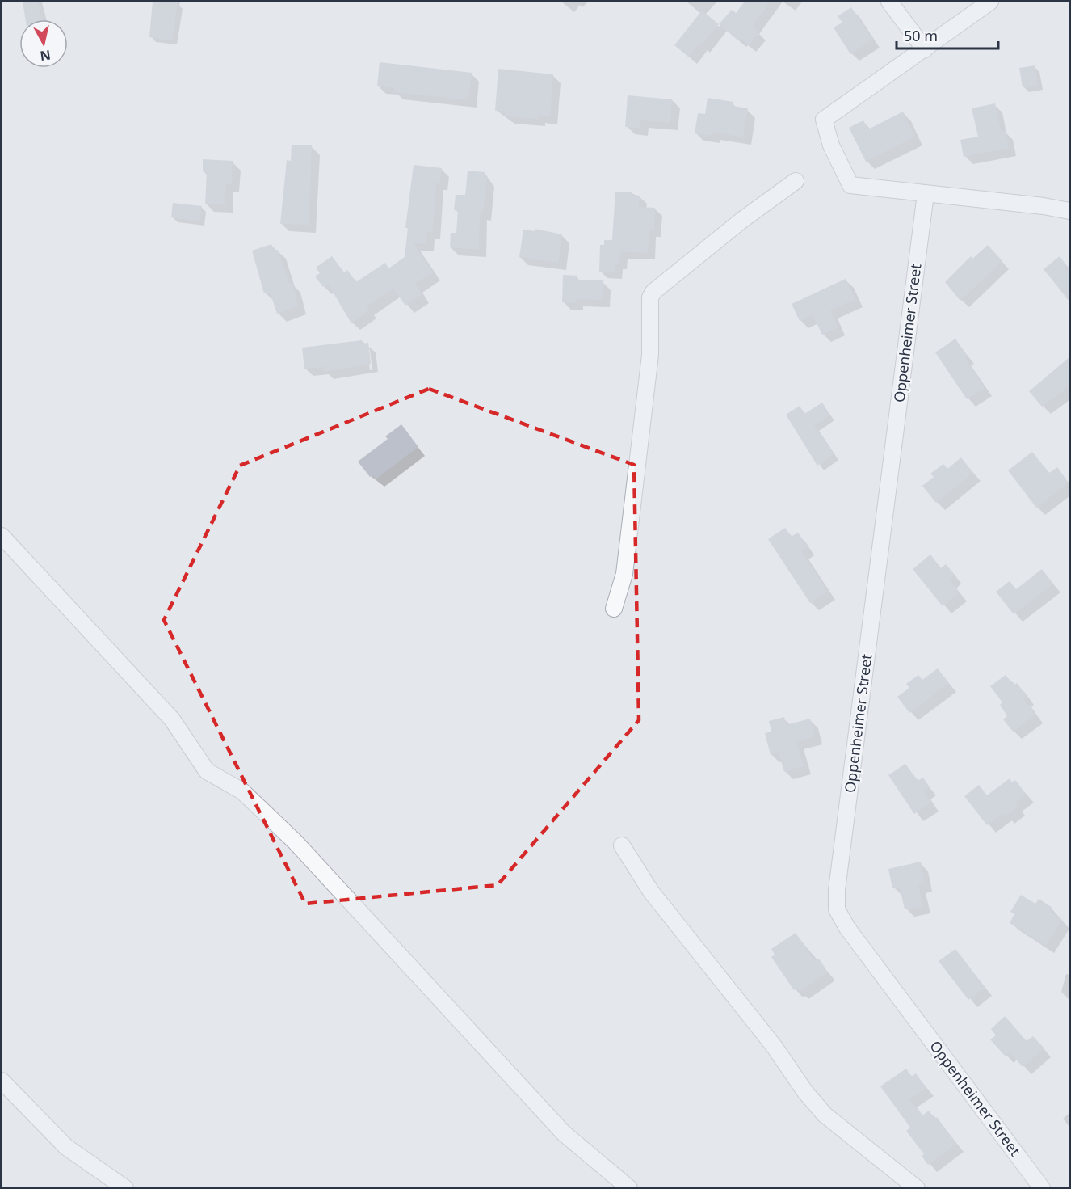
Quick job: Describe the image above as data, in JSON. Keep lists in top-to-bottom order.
{
  "streets": {
    "street": ["Oppenheimer Street"]
  },
  "scale_bar": "50 m",
  "north": "bottom"
}
